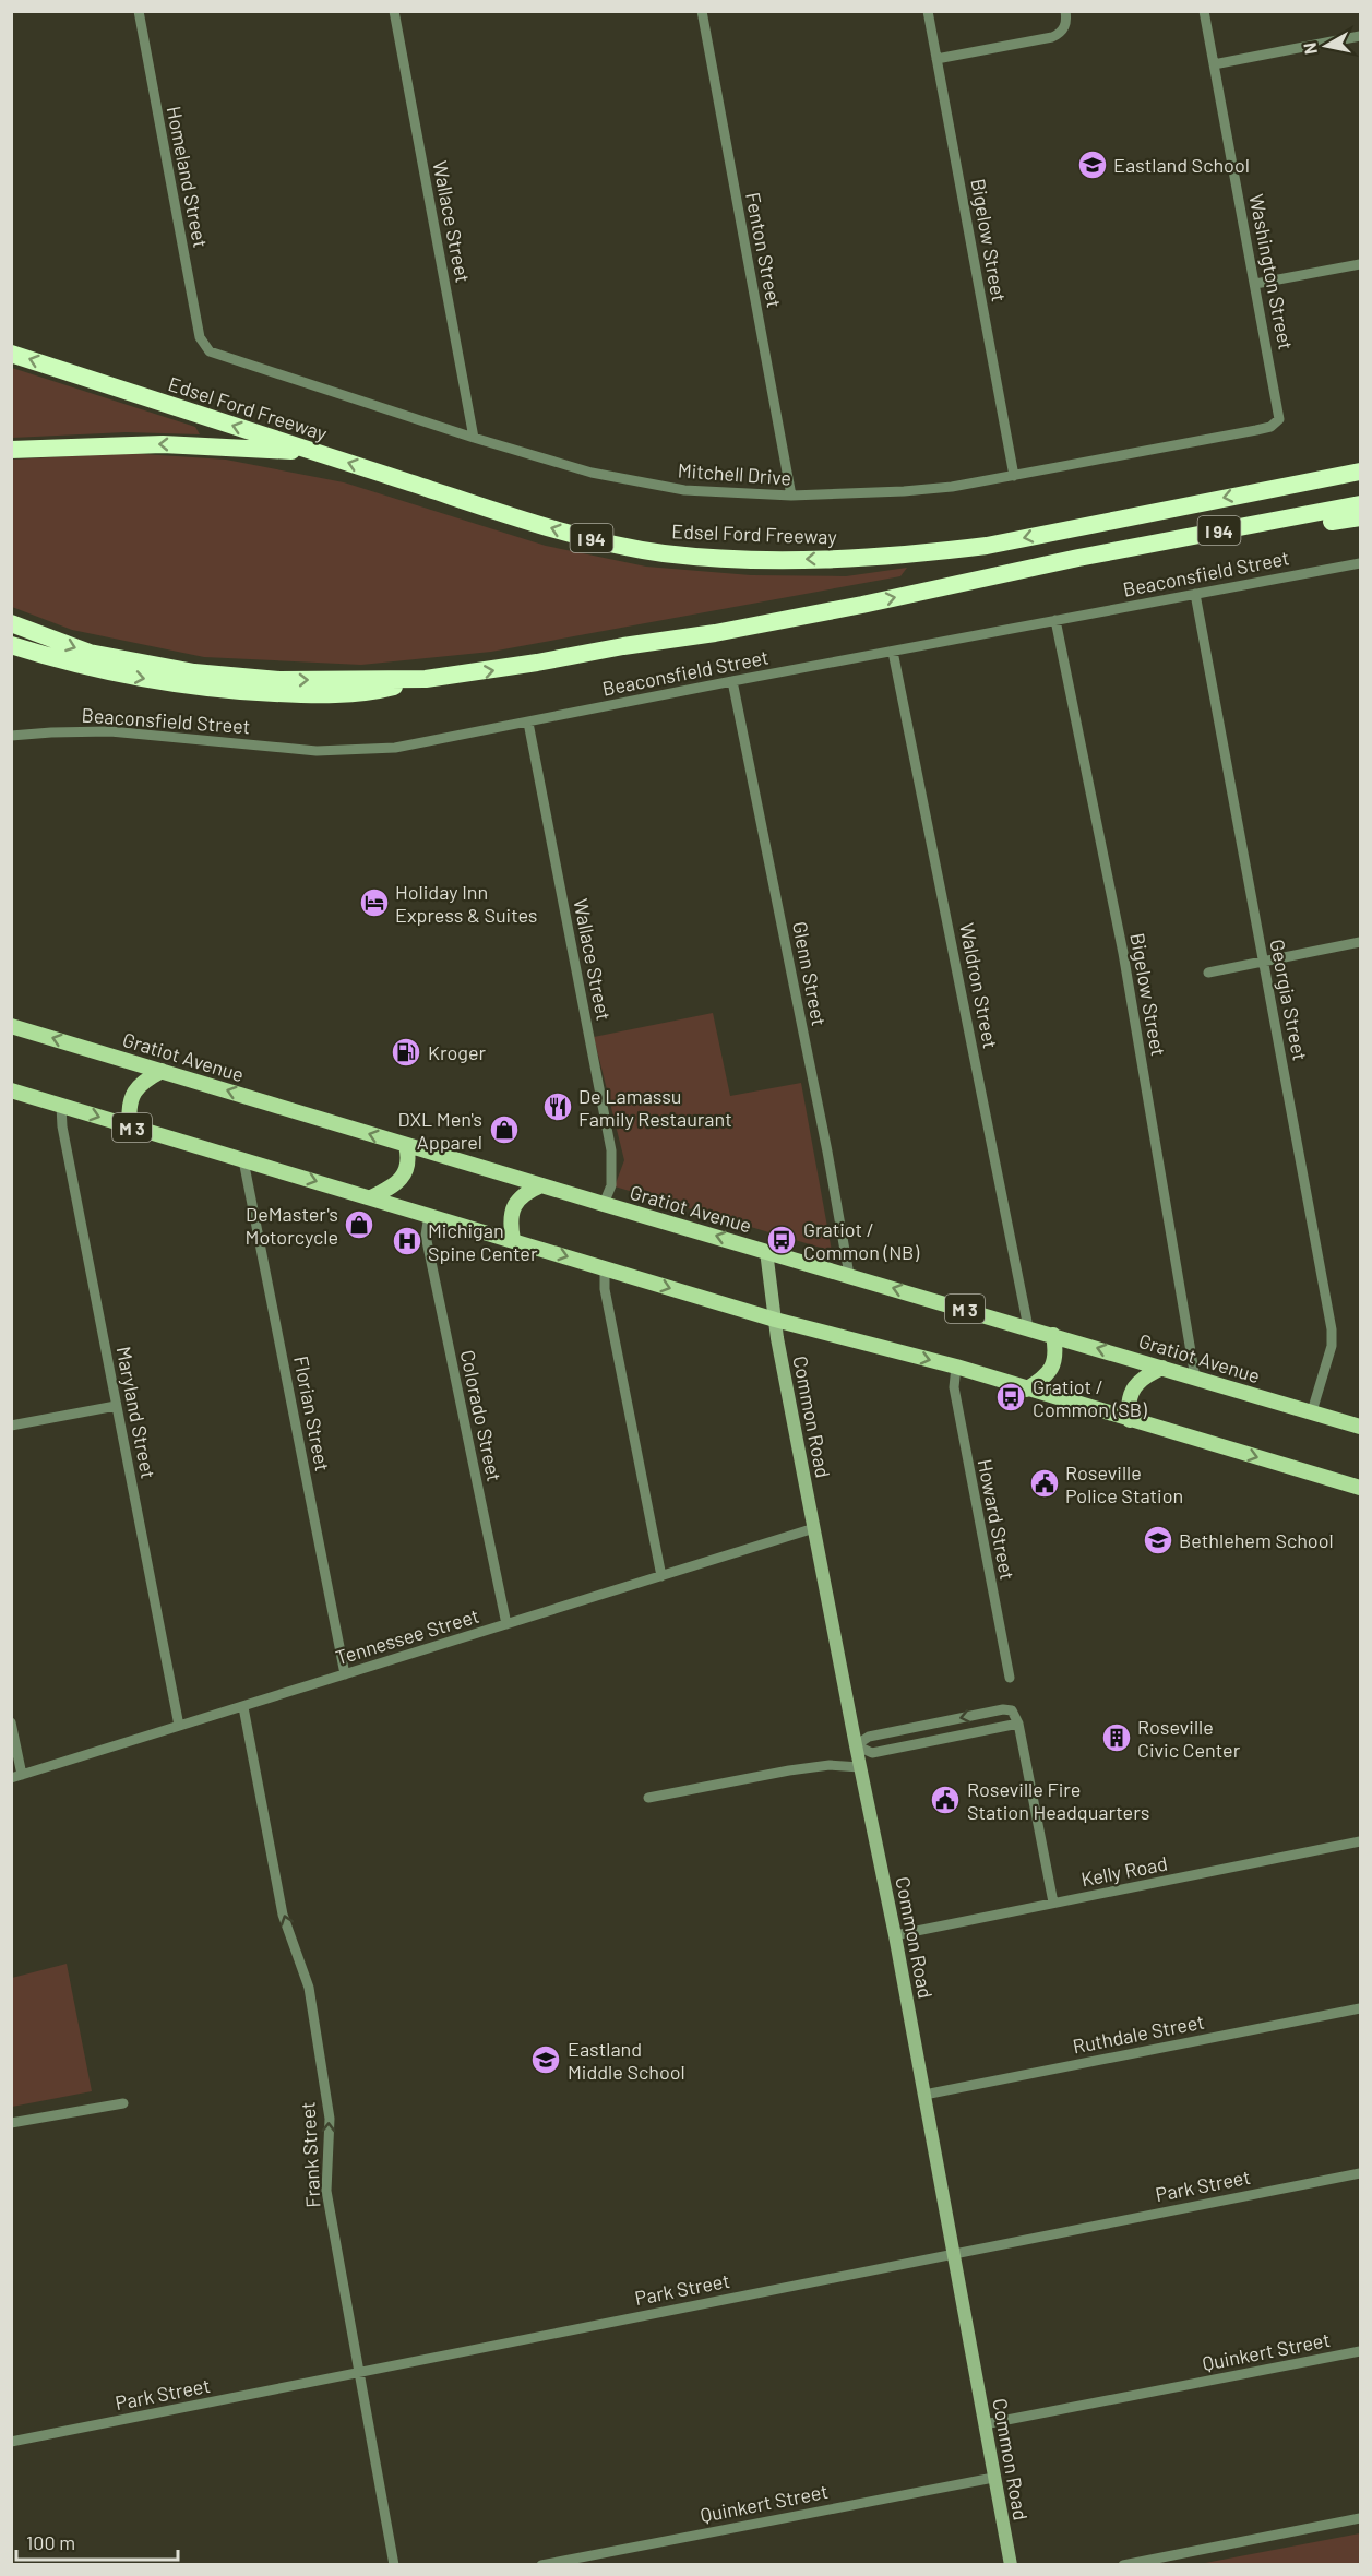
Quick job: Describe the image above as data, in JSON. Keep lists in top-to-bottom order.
{
  "streets": {
    "highway": ["Edsel Ford Freeway", "I 94"],
    "main road": ["Gratiot Avenue", "M 3"],
    "street": [
      "Homeland Street",
      "Wallace Street",
      "Bigelow Street",
      "Fenton Street",
      "Washington Street",
      "Mitchell Drive",
      "Beaconsfield Street",
      "Glenn Street",
      "Waldron Street",
      "Georgia Street",
      "Maryland Street",
      "Florian Street",
      "Colorado Street",
      "Common Road",
      "Howard Street",
      "Tennessee Street",
      "Kelly Road",
      "Ruthdale Street",
      "Frank Street",
      "Park Street",
      "Quinkert Street"
    ]
  },
  "crossings": [
    ["Homeland Street", "Mitchell Drive"],
    ["Wallace Street", "Mitchell Drive"],
    ["Wallace Street", "Beaconsfield Street"],
    ["Wallace Street", "Gratiot Avenue"],
    ["Bigelow Street", "Mitchell Drive"],
    ["Bigelow Street", "Beaconsfield Street"],
    ["Bigelow Street", "Gratiot Avenue"],
    ["Fenton Street", "Mitchell Drive"],
    ["Washington Street", "Mitchell Drive"],
    ["Beaconsfield Street", "Glenn Street"],
    ["Beaconsfield Street", "Waldron Street"],
    ["Beaconsfield Street", "Georgia Street"],
    ["Glenn Street", "Gratiot Avenue"],
    ["Waldron Street", "Gratiot Avenue"],
    ["Georgia Street", "Gratiot Avenue"],
    ["Gratiot Avenue", "Common Road"],
    ["M 3", "Maryland Street"],
    ["M 3", "Florian Street"],
    ["M 3", "Colorado Street"],
    ["M 3", "Common Road"],
    ["M 3", "Howard Street"],
    ["Maryland Street", "Tennessee Street"],
    ["Florian Street", "Tennessee Street"],
    ["Colorado Street", "Tennessee Street"],
    ["Common Road", "Tennessee Street"],
    ["Common Road", "Kelly Road"],
    ["Common Road", "Ruthdale Street"],
    ["Common Road", "Park Street"],
    ["Common Road", "Quinkert Street"],
    ["Tennessee Street", "Frank Street"],
    ["Frank Street", "Park Street"]
  ],
  "one_way": ["Frank Street"],
  "places": {
    "school or university": ["Eastland School", "Bethlehem School", "Eastland Middle School"],
    "hotel": ["Holiday Inn Express & Suites"],
    "fuel station": ["Kroger"],
    "restaurant": ["De Lamassu Family Restaurant"],
    "shop": ["DXL Men's Apparel", "DeMaster's Motorcycle"],
    "bus stop": ["Gratiot / Common (NB)", "Gratiot / Common (SB)"],
    "hospital": ["Michigan Spine Center"],
    "public building": ["Roseville Police Station", "Roseville Fire Station Headquarters"],
    "building": ["Roseville Civic Center"]
  },
  "scale_bar": "100 m",
  "north": "left"
}
